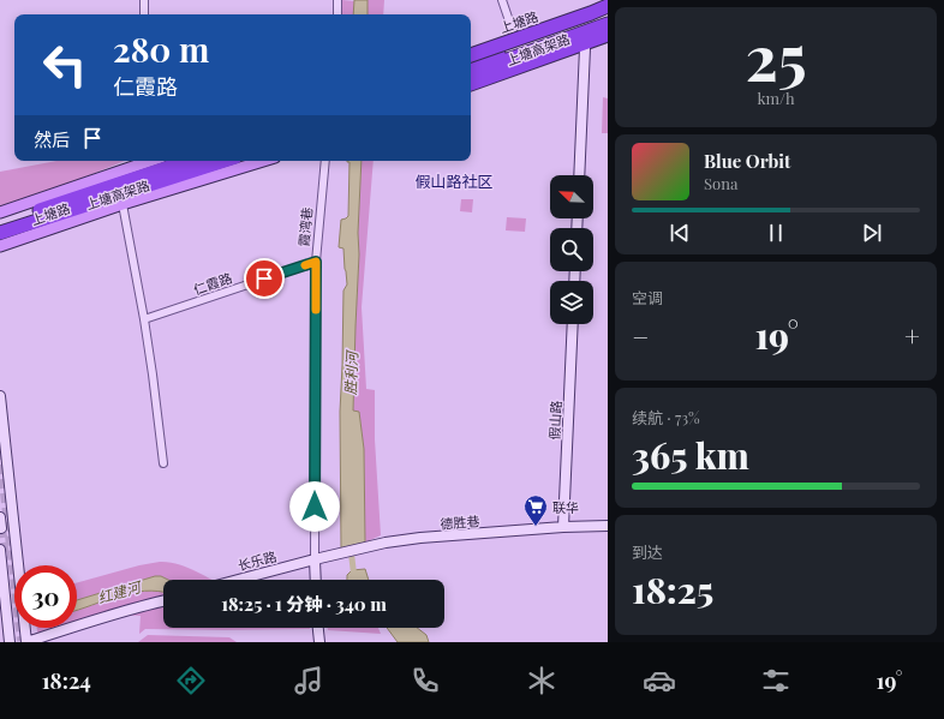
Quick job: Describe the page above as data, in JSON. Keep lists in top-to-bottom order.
{
  "streets": {
    "highway": ["上塘高架路"],
    "main road": ["上塘路"],
    "street": [
      "霞湾巷",
      "仁霞路",
      "假山路",
      "德胜巷",
      "长乐路"
    ]
  },
  "crossings": [
    ["霞湾巷", "仁霞路"],
    ["霞湾巷", "德胜巷"],
    ["霞湾巷", "长乐路"],
    ["假山路", "德胜巷"],
    ["德胜巷", "长乐路"]
  ],
  "districts": ["假山路社区"],
  "water": ["胜利河", "红建河"],
  "places": {
    "supermarket": ["联华"]
  },
  "north": "top left",
  "page": {
    "tile": [
      ["25", "km/h"],
      "空调",
      ["续航 · 73%", "365 km"],
      ["到达", "18:25"]
    ],
    "turn": ["280 m", "仁霞路"],
    "then": "然后",
    "song": ["Blue Orbit", "Sona"],
    "heat": ["−", "19°", "+"],
    "limit": "30",
    "trip": "18:25 · 1 分钟 · 340 m",
    "tabs": ["18:24", "19°"]
  }
}
